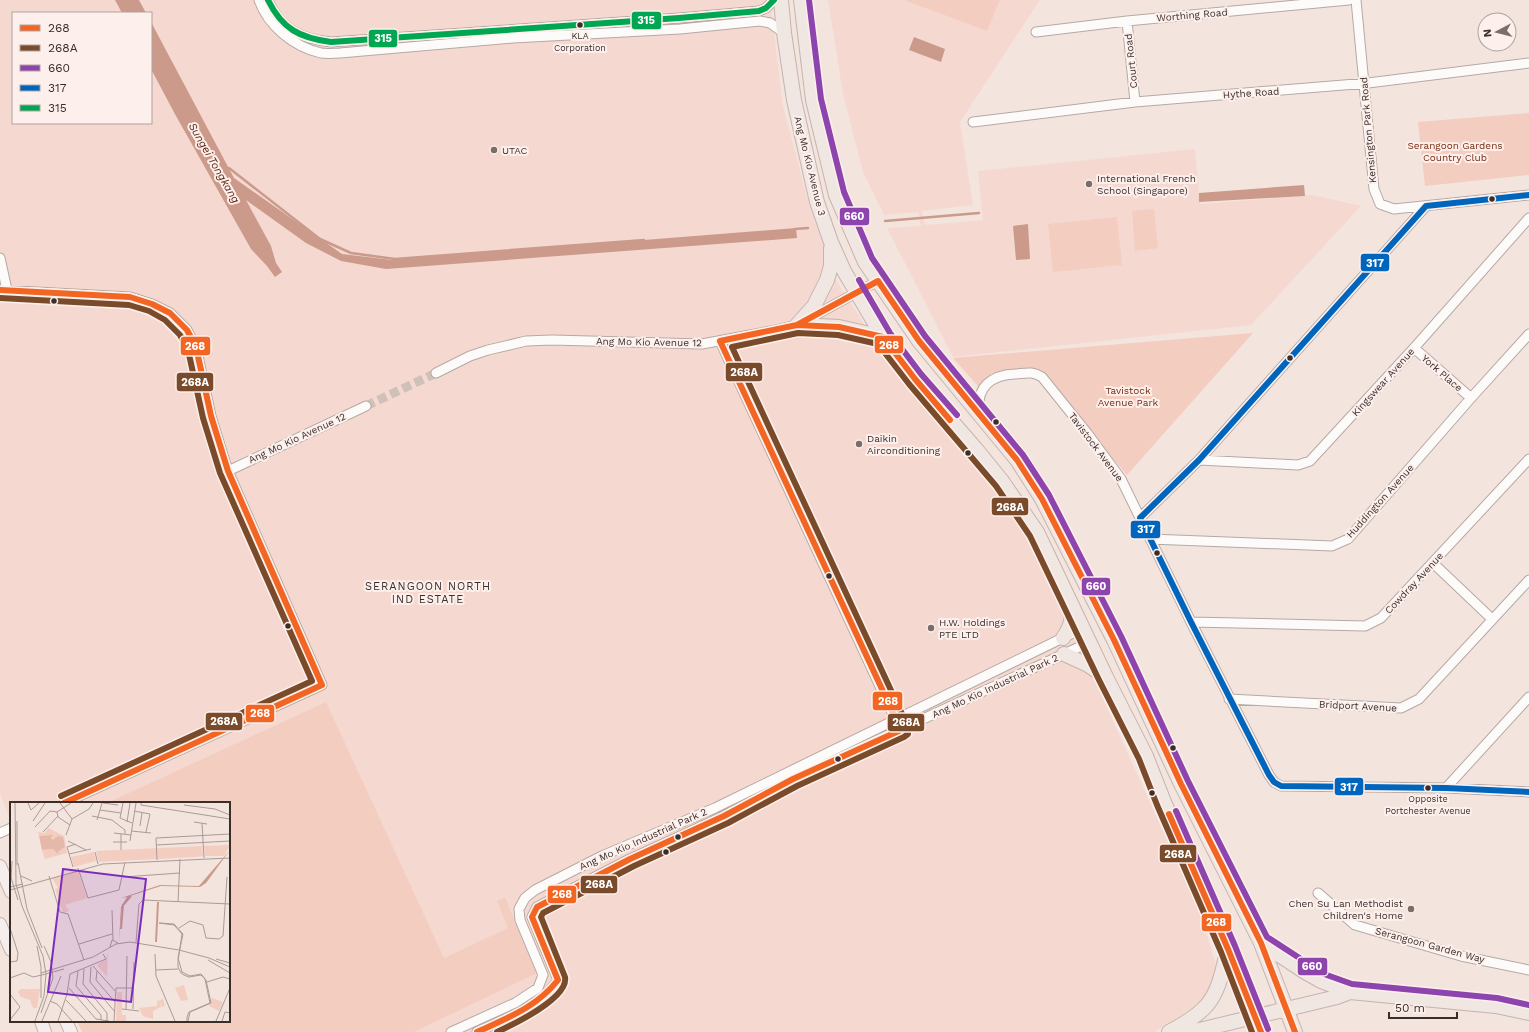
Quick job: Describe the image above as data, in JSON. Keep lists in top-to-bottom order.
{
  "streets": {
    "highway": ["Ang Mo Kio Avenue 3"],
    "street": [
      "Worthing Road",
      "Court Road",
      "Hythe Road",
      "Kensington Park Road",
      "Ang Mo Kio Avenue 12",
      "York Place",
      "Kingswear Avenue",
      "Tavistock Avenue",
      "Huddington Avenue",
      "Cowdray Avenue",
      "Ang Mo Kio Industrial Park 2",
      "Bridport Avenue",
      "Serangoon Garden Way"
    ]
  },
  "crossings": [
    ["Worthing Road", "Court Road"],
    ["Court Road", "Hythe Road"],
    ["Hythe Road", "Kensington Park Road"],
    ["Ang Mo Kio Avenue 3", "Ang Mo Kio Avenue 12"],
    ["Ang Mo Kio Avenue 3", "Tavistock Avenue"],
    ["Ang Mo Kio Avenue 3", "Ang Mo Kio Industrial Park 2"],
    ["York Place", "Kingswear Avenue"],
    ["York Place", "Huddington Avenue"],
    ["Tavistock Avenue", "Huddington Avenue"],
    ["Tavistock Avenue", "Cowdray Avenue"],
    ["Tavistock Avenue", "Bridport Avenue"]
  ],
  "districts": ["SERANGOON NORTH IND ESTATE"],
  "water": ["Sungei Tongkang"],
  "parks": ["Serangoon Gardens Country Club", "Tavistock Avenue Park"],
  "places": [
    "KLA Corporation",
    "UTAC",
    "International French School (Singapore)",
    "Daikin Airconditioning",
    "H.W. Holdings PTE LTD",
    "Opposite Portchester Avenue",
    "Chen Su Lan Methodist Children's Home"
  ],
  "lines": [
    "transit line 660",
    "transit line 315",
    "transit line 317",
    "transit line 268",
    "transit line 268A"
  ],
  "legend": [
    "268",
    "268A",
    "660",
    "317",
    "315"
  ],
  "scale_bar": "50 m",
  "north": "left"
}
